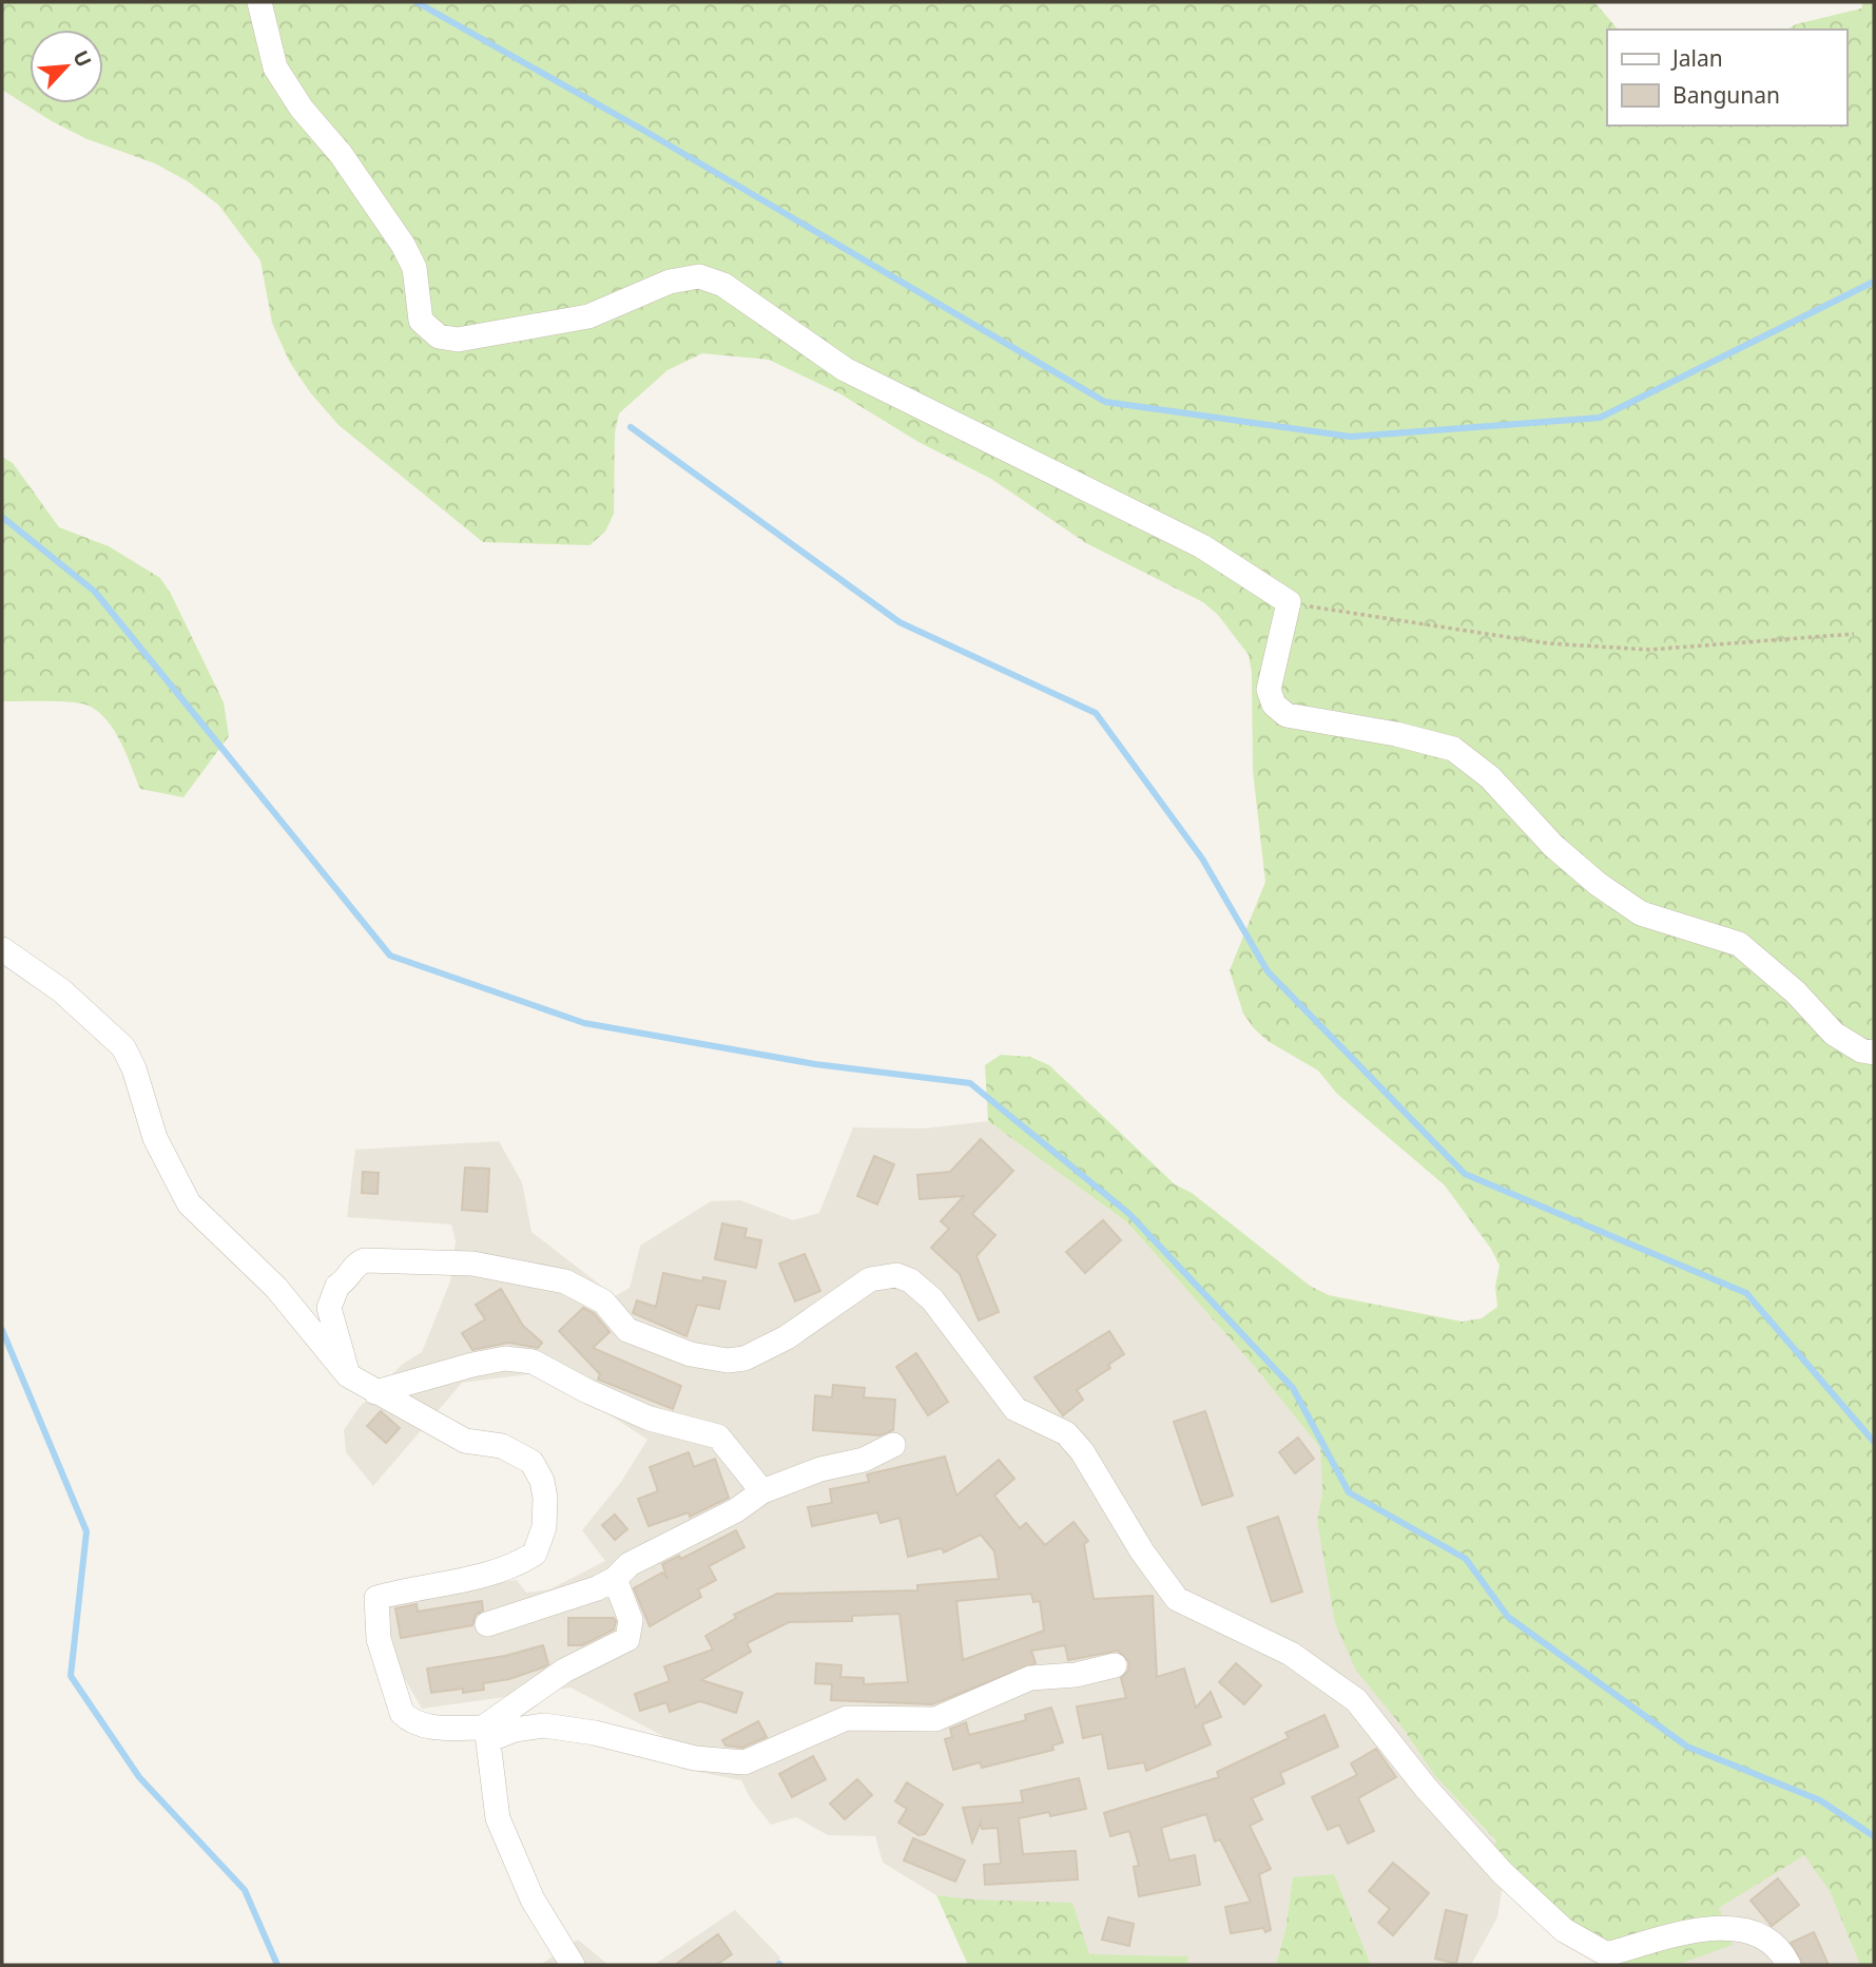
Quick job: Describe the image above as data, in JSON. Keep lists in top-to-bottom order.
{
  "legend": ["Jalan", "Bangunan"],
  "north": "top right"
}
